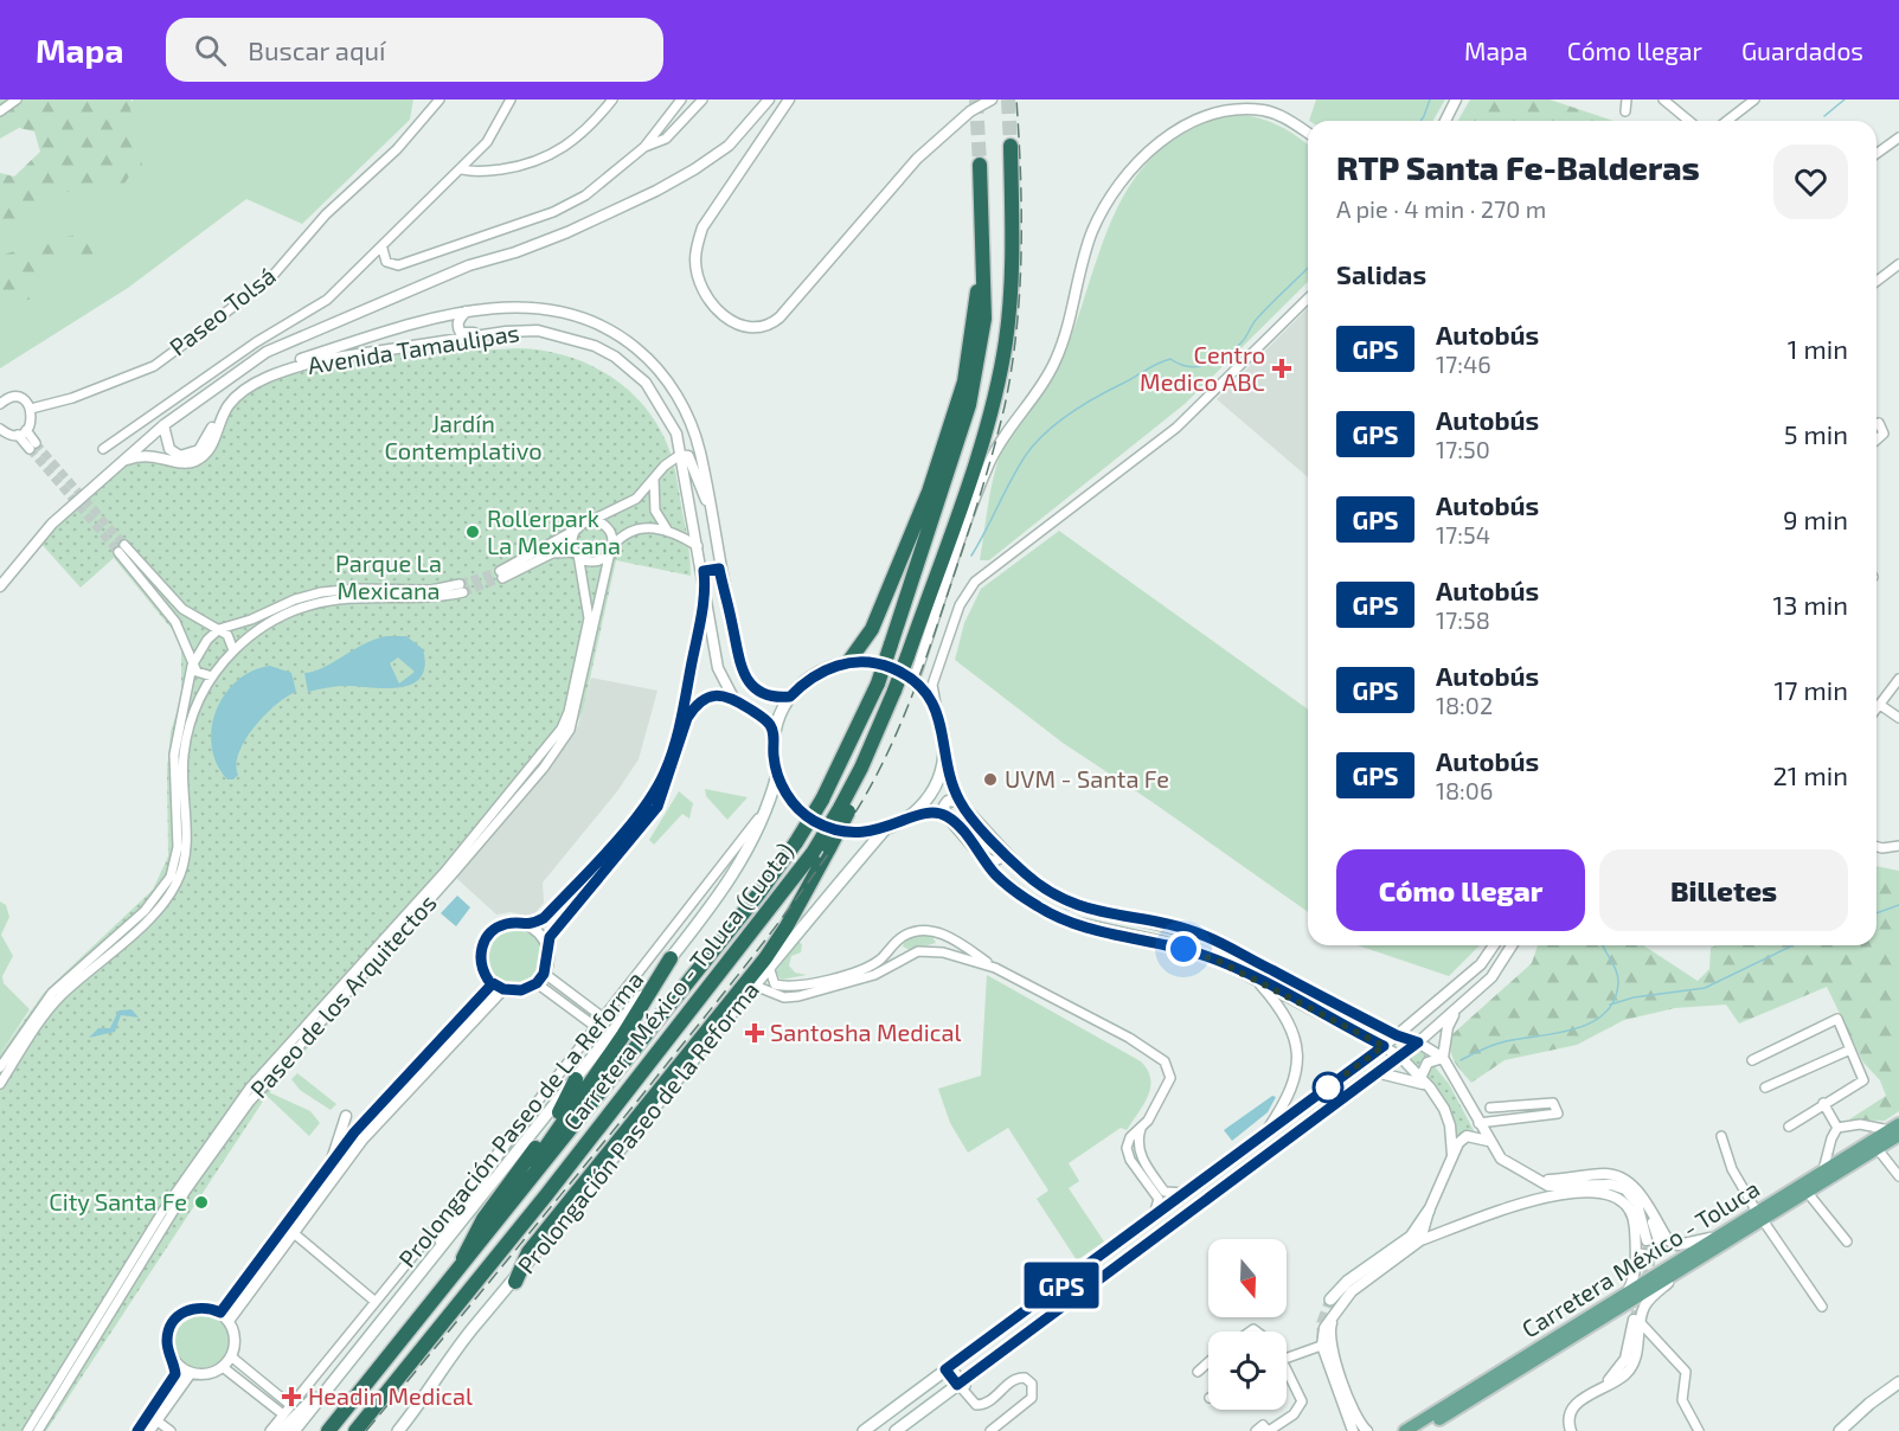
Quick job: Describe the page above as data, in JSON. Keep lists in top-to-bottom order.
{
  "streets": {
    "highway": ["Carretera México - Toluca (Cuota)"],
    "main road": ["Prolongación Paseo de la Reforma", "Carretera México - Toluca"],
    "street": [
      "Paseo Tolsá",
      "Avenida Tamaulipas",
      "Paseo de los Arquitectos",
      "Prolongación Paseo de La Reforma"
    ]
  },
  "crossings": [
    ["Avenida Tamaulipas", "Prolongación Paseo de la Reforma"],
    ["Prolongación Paseo de La Reforma", "Prolongación Paseo de la Reforma"]
  ],
  "parks": ["Jardín Contemplativo", "Parque La Mexicana"],
  "places": {
    "health": ["Centro Medico ABC", "Santosha Medical", "Headin Medical"],
    "other": ["Rollerpark La Mexicana", "UVM - Santa Fe", "City Santa Fe"]
  },
  "lines": ["bus line GPS"],
  "north": "bottom",
  "page": {
    "header": "Mapa",
    "search": "Buscar aquí",
    "nav": ["Mapa", "Cómo llegar", "Guardados"],
    "on_map": "GPS",
    "heading": [
      ["RTP Santa Fe-Balderas", "A pie · 4 min · 270 m"],
      "Salidas"
    ],
    "list": [
      {
        "mark": "GPS",
        "name": "Autobús",
        "note": "17:46",
        "value": "1 min"
      },
      {
        "mark": "GPS",
        "name": "Autobús",
        "note": "17:50",
        "value": "5 min"
      },
      {
        "mark": "GPS",
        "name": "Autobús",
        "note": "17:54",
        "value": "9 min"
      },
      {
        "mark": "GPS",
        "name": "Autobús",
        "note": "17:58",
        "value": "13 min"
      },
      {
        "mark": "GPS",
        "name": "Autobús",
        "note": "18:02",
        "value": "17 min"
      },
      {
        "mark": "GPS",
        "name": "Autobús",
        "note": "18:06",
        "value": "21 min"
      }
    ],
    "buttons": ["Cómo llegar", "Billetes"]
  }
}
